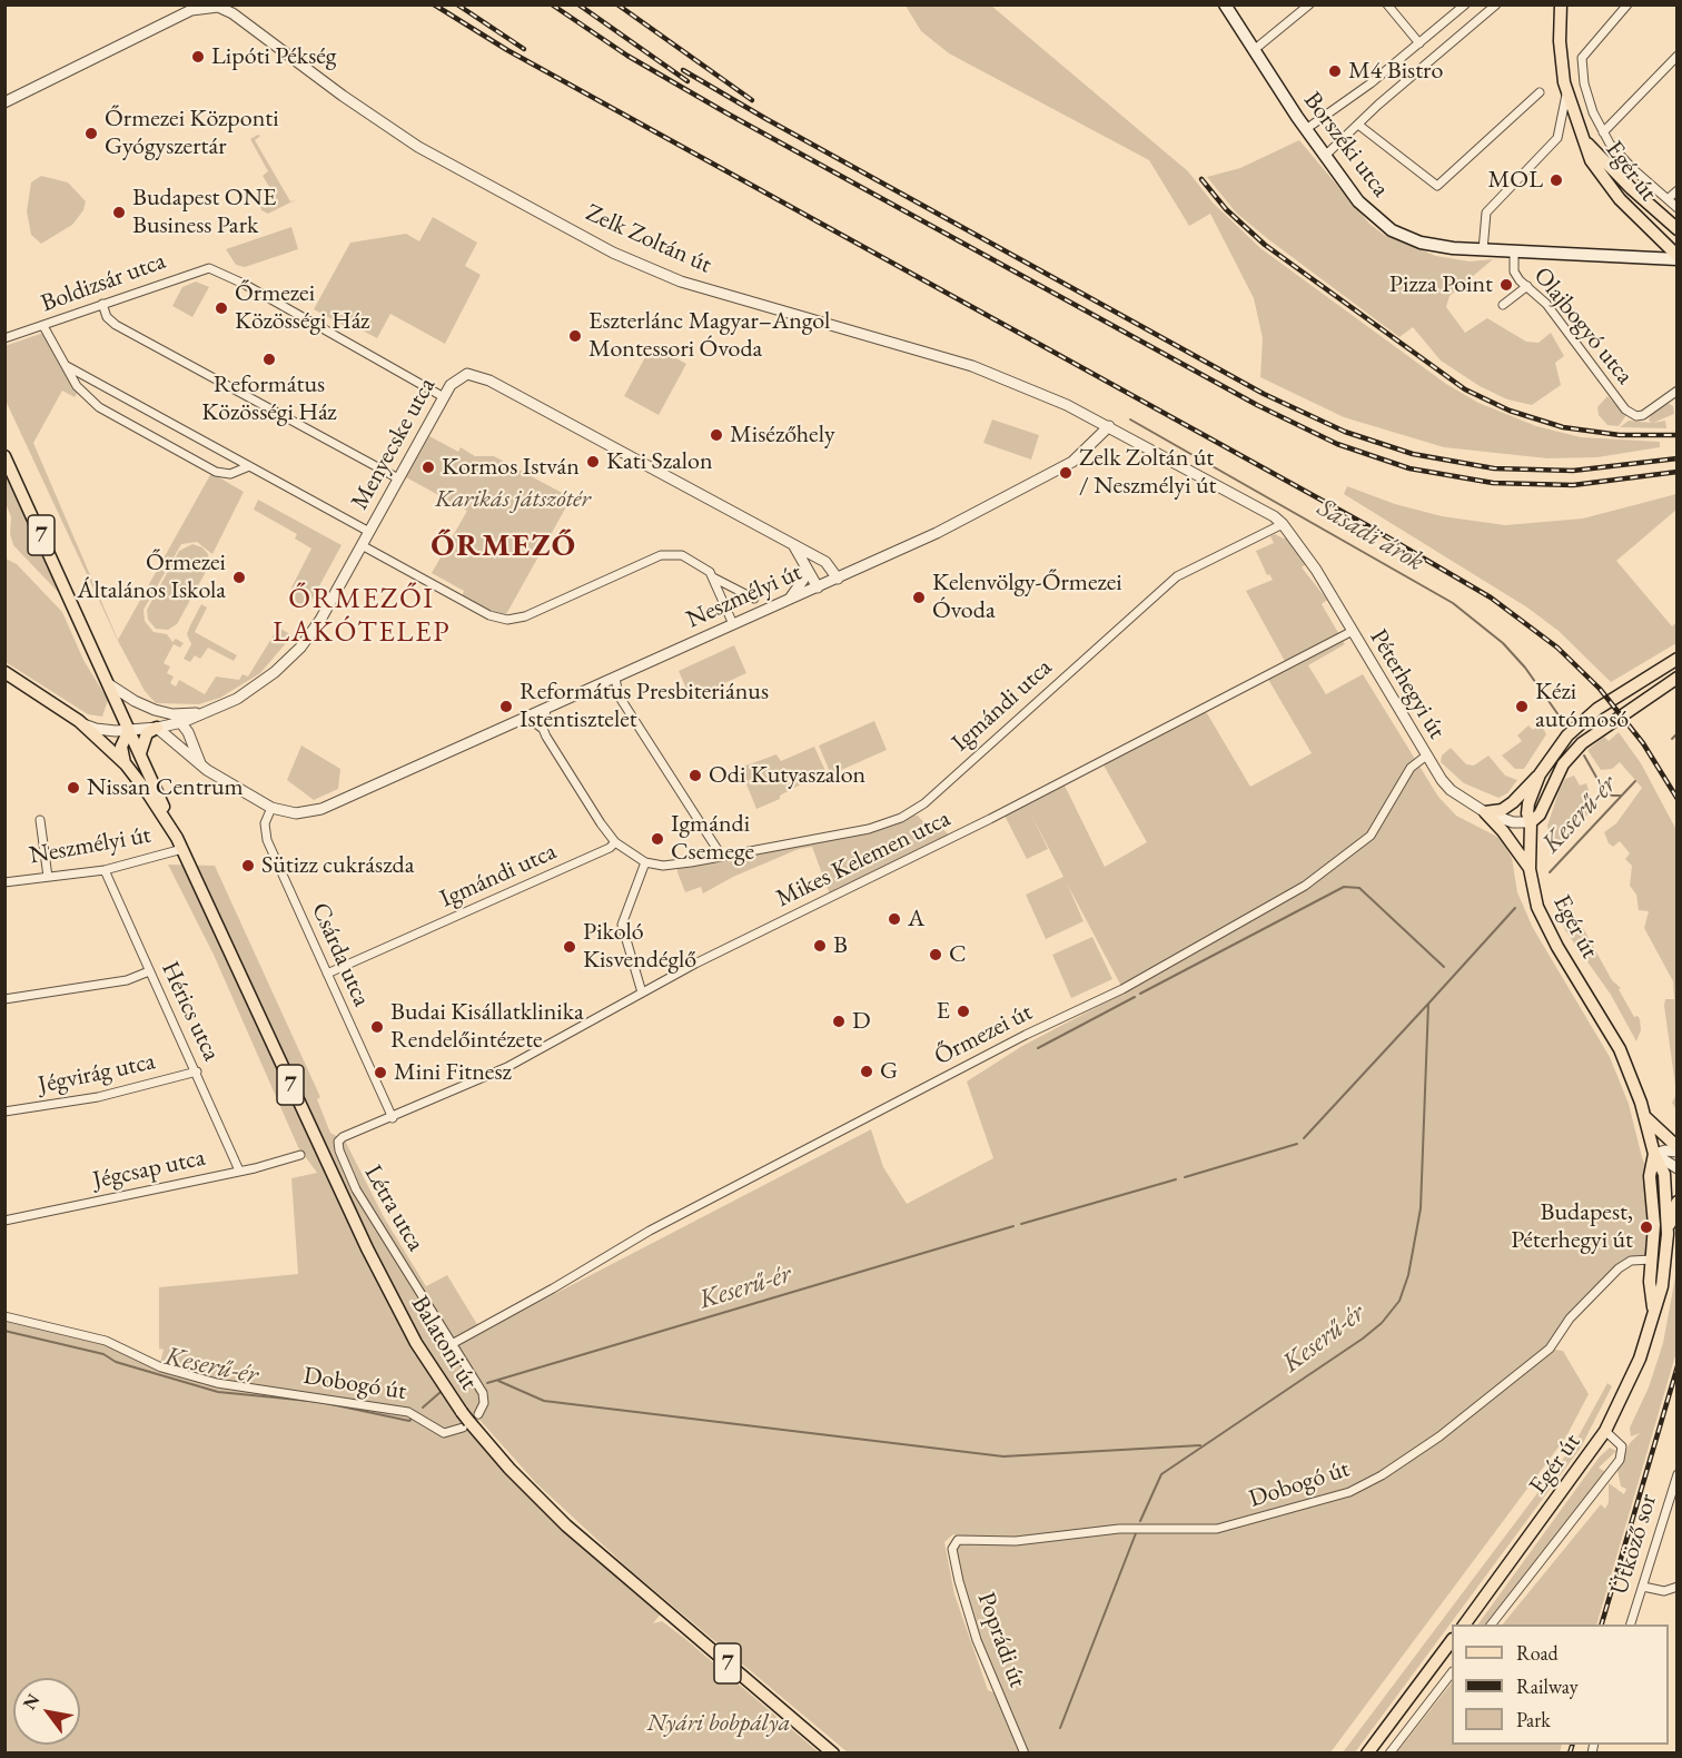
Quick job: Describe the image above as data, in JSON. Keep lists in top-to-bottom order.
{
  "streets": {
    "main road": [
      "Borszéki utca",
      "Egér út",
      "7",
      "Balatoni út"
    ],
    "street": [
      "Zelk Zoltán út",
      "Boldizsár utca",
      "Olajbogyó utca",
      "Menyecske utca",
      "Neszmélyi út",
      "Péterhegyi út",
      "Igmándi utca",
      "Mikes Kelemen utca",
      "Csárda utca",
      "Hérics utca",
      "Őrmezei út",
      "Jégvirág utca",
      "Jégcsap utca",
      "Létra utca",
      "Dobogó út",
      "Ütköző sor",
      "Poprádi út"
    ]
  },
  "crossings": [
    ["Borszéki utca", "Egér út"],
    ["Borszéki utca", "Olajbogyó utca"],
    ["Egér út", "Péterhegyi út"],
    ["Egér út", "Dobogó út"],
    ["Zelk Zoltán út", "Neszmélyi út"],
    ["Boldizsár utca", "Menyecske utca"],
    ["Menyecske utca", "7"],
    ["Menyecske utca", "Neszmélyi út"],
    ["7", "Neszmélyi út"],
    ["7", "Balatoni út"],
    ["Neszmélyi út", "Csárda utca"],
    ["Neszmélyi út", "Hérics utca"],
    ["Neszmélyi út", "Balatoni út"],
    ["Péterhegyi út", "Igmándi utca"],
    ["Péterhegyi út", "Mikes Kelemen utca"],
    ["Péterhegyi út", "Őrmezei út"],
    ["Igmándi utca", "Csárda utca"],
    ["Mikes Kelemen utca", "Csárda utca"],
    ["Mikes Kelemen utca", "Létra utca"],
    ["Csárda utca", "Létra utca"],
    ["Hérics utca", "Jégvirág utca"],
    ["Hérics utca", "Jégcsap utca"],
    ["Őrmezei út", "Létra utca"],
    ["Dobogó út", "Poprádi út"]
  ],
  "districts": ["ŐRMEZŐ", "ŐRMEZŐI LAKÓTELEP"],
  "water": ["Sasadi árok", "Keserű-ér"],
  "parks": ["Karikás játszótér", "Nyári bobpálya"],
  "places": [
    "Lipóti Pékség",
    "M4 Bistro",
    "Őrmezei Központi Gyógyszertár",
    "MOL",
    "Budapest ONE Business Park",
    "Pizza Point",
    "Őrmezei Közösségi Ház",
    "Eszterlánc Magyar–Angol Montessori Óvoda",
    "Református Közösségi Ház",
    "Misézőhely",
    "Kati Szalon",
    "Kormos István",
    "Zelk Zoltán út / Neszmélyi út",
    "Őrmezei Általános Iskola",
    "Kelenvölgy-Őrmezei Óvoda",
    "Református Presbiteriánus Istentisztelet",
    "Kézi autómosó",
    "Odi Kutyaszalon",
    "Nissan Centrum",
    "Igmándi Csemege",
    "Sütizz cukrászda",
    "A",
    "B",
    "Pikoló Kisvendéglő",
    "C",
    "E",
    "D",
    "Budai Kisállatklinika Rendelőintézete",
    "G",
    "Mini Fitnesz",
    "Budapest, Péterhegyi út"
  ],
  "legend": ["Road", "Railway", "Park"],
  "north": "top left"
}
